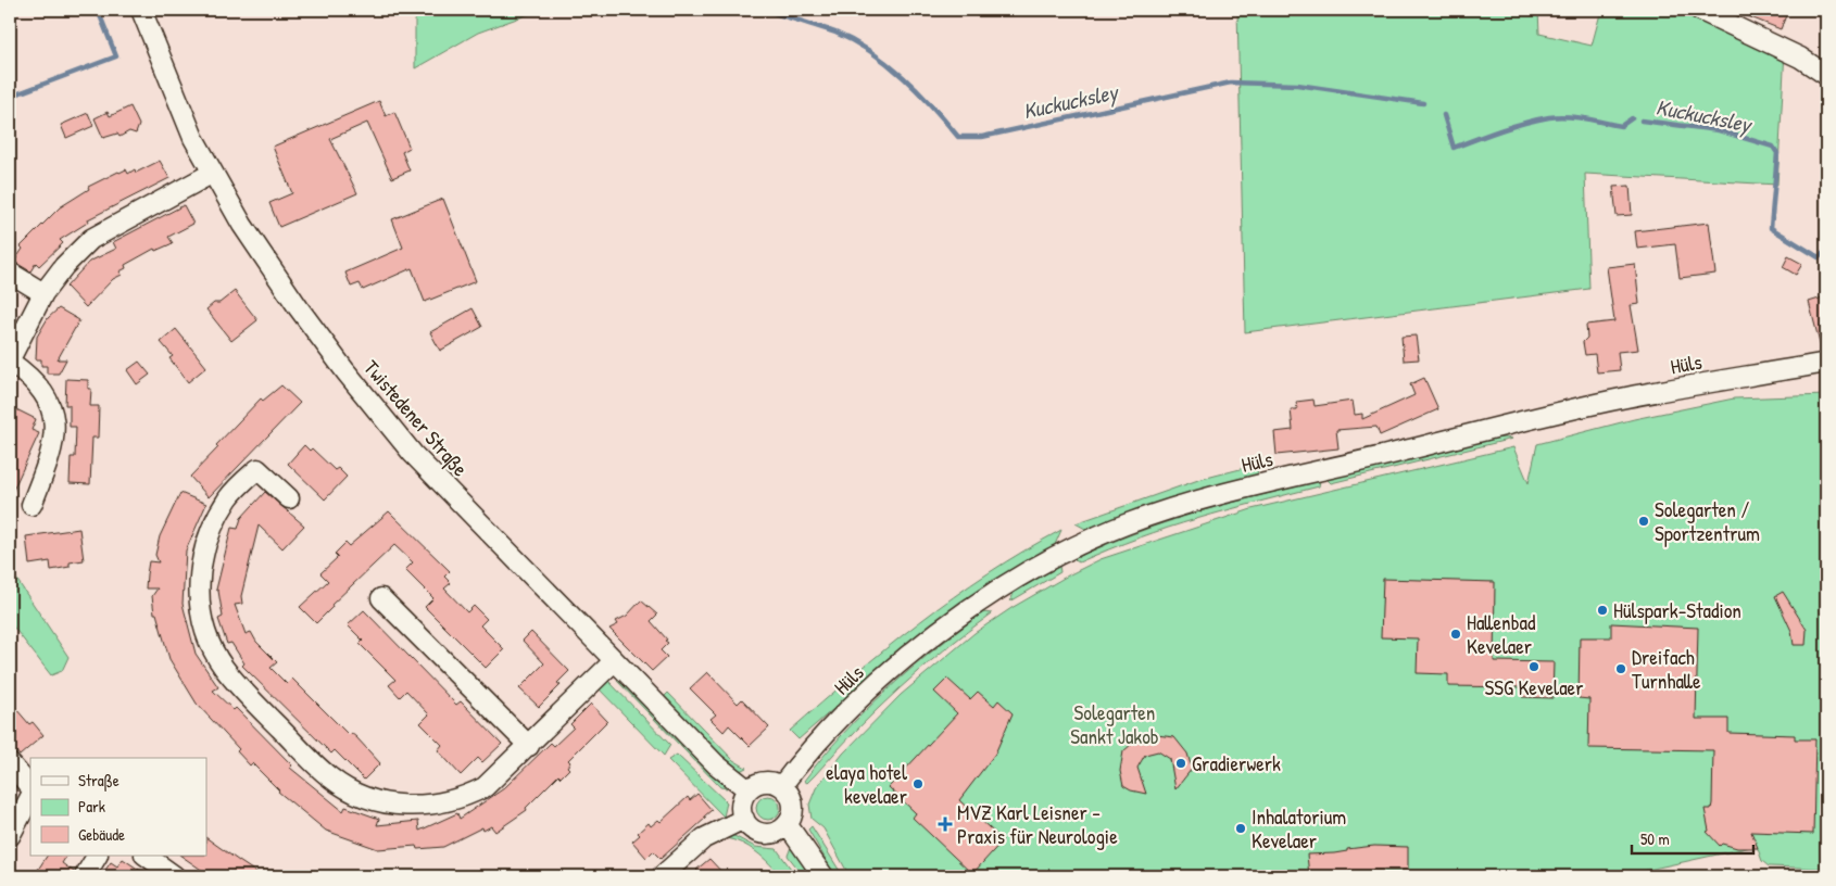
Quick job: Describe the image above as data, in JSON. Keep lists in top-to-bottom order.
{
  "streets": {
    "street": ["Hüls", "Twistedener Straße"]
  },
  "crossings": [
    ["Hüls", "Twistedener Straße"]
  ],
  "water": ["Kuckucksley"],
  "parks": ["Solegarten Sankt Jakob"],
  "places": {
    "other": [
      "Solegarten / Sportzentrum",
      "Hülspark-Stadion",
      "Hallenbad Kevelaer",
      "SSG Kevelaer",
      "Dreifach Turnhalle",
      "Gradierwerk",
      "elaya hotel kevelaer",
      "Inhalatorium Kevelaer"
    ],
    "health": ["MVZ Karl Leisner - Praxis für Neurologie"]
  },
  "legend": ["Straße", "Park", "Gebäude"],
  "scale_bar": "50 m"
}
